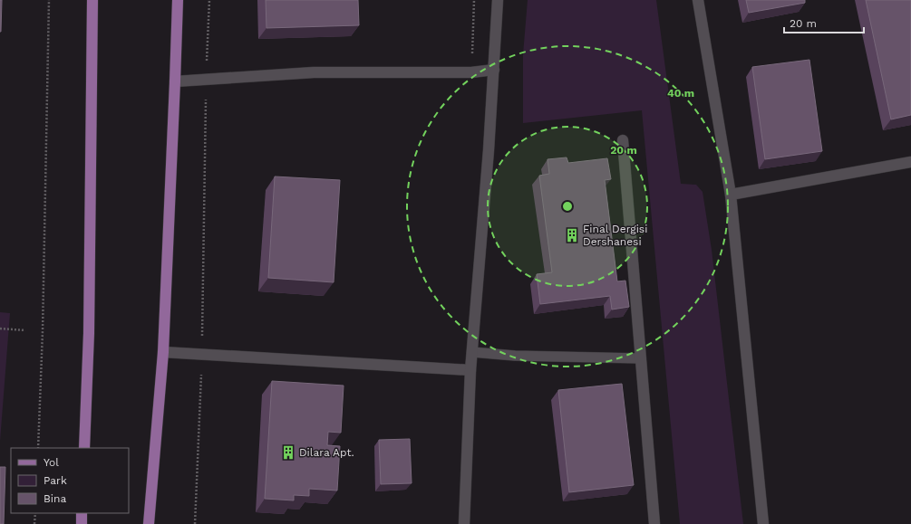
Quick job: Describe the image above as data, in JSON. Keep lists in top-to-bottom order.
{
  "places": {
    "building": ["Final Dergisi Dershanesi", "Dilara Apt."]
  },
  "legend": ["Yol", "Park", "Bina"],
  "scale_bar": "20 m",
  "rings": ["40 m", "20 m"]
}
